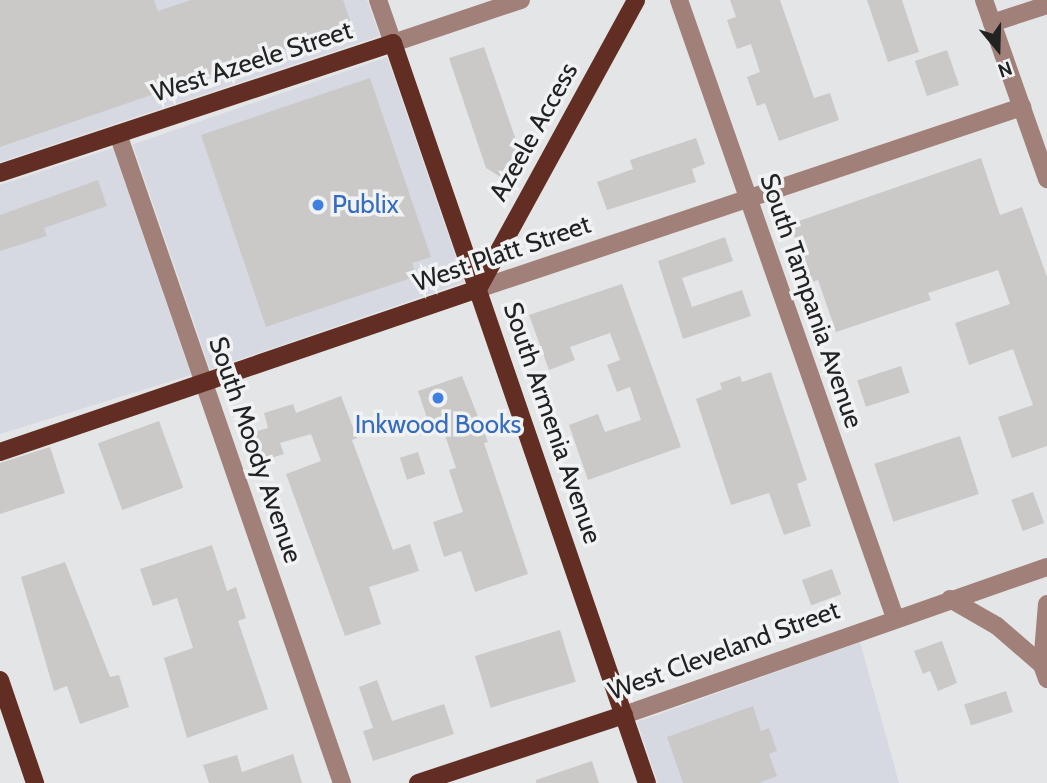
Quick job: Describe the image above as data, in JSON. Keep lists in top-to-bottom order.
{
  "streets": {
    "main road": [
      "West Azeele Street",
      "Azeele Access",
      "West Platt Street",
      "South Armenia Avenue",
      "West Cleveland Street"
    ],
    "street": ["South Tampania Avenue", "South Moody Avenue"]
  },
  "crossings": [
    ["West Azeele Street", "South Armenia Avenue"],
    ["West Azeele Street", "South Moody Avenue"],
    ["Azeele Access", "West Platt Street"],
    ["Azeele Access", "South Armenia Avenue"],
    ["West Platt Street", "South Tampania Avenue"],
    ["West Platt Street", "South Armenia Avenue"],
    ["West Platt Street", "South Moody Avenue"],
    ["South Tampania Avenue", "West Cleveland Street"],
    ["South Armenia Avenue", "West Cleveland Street"]
  ],
  "places": ["Publix", "Inkwood Books"],
  "north": "bottom"
}
